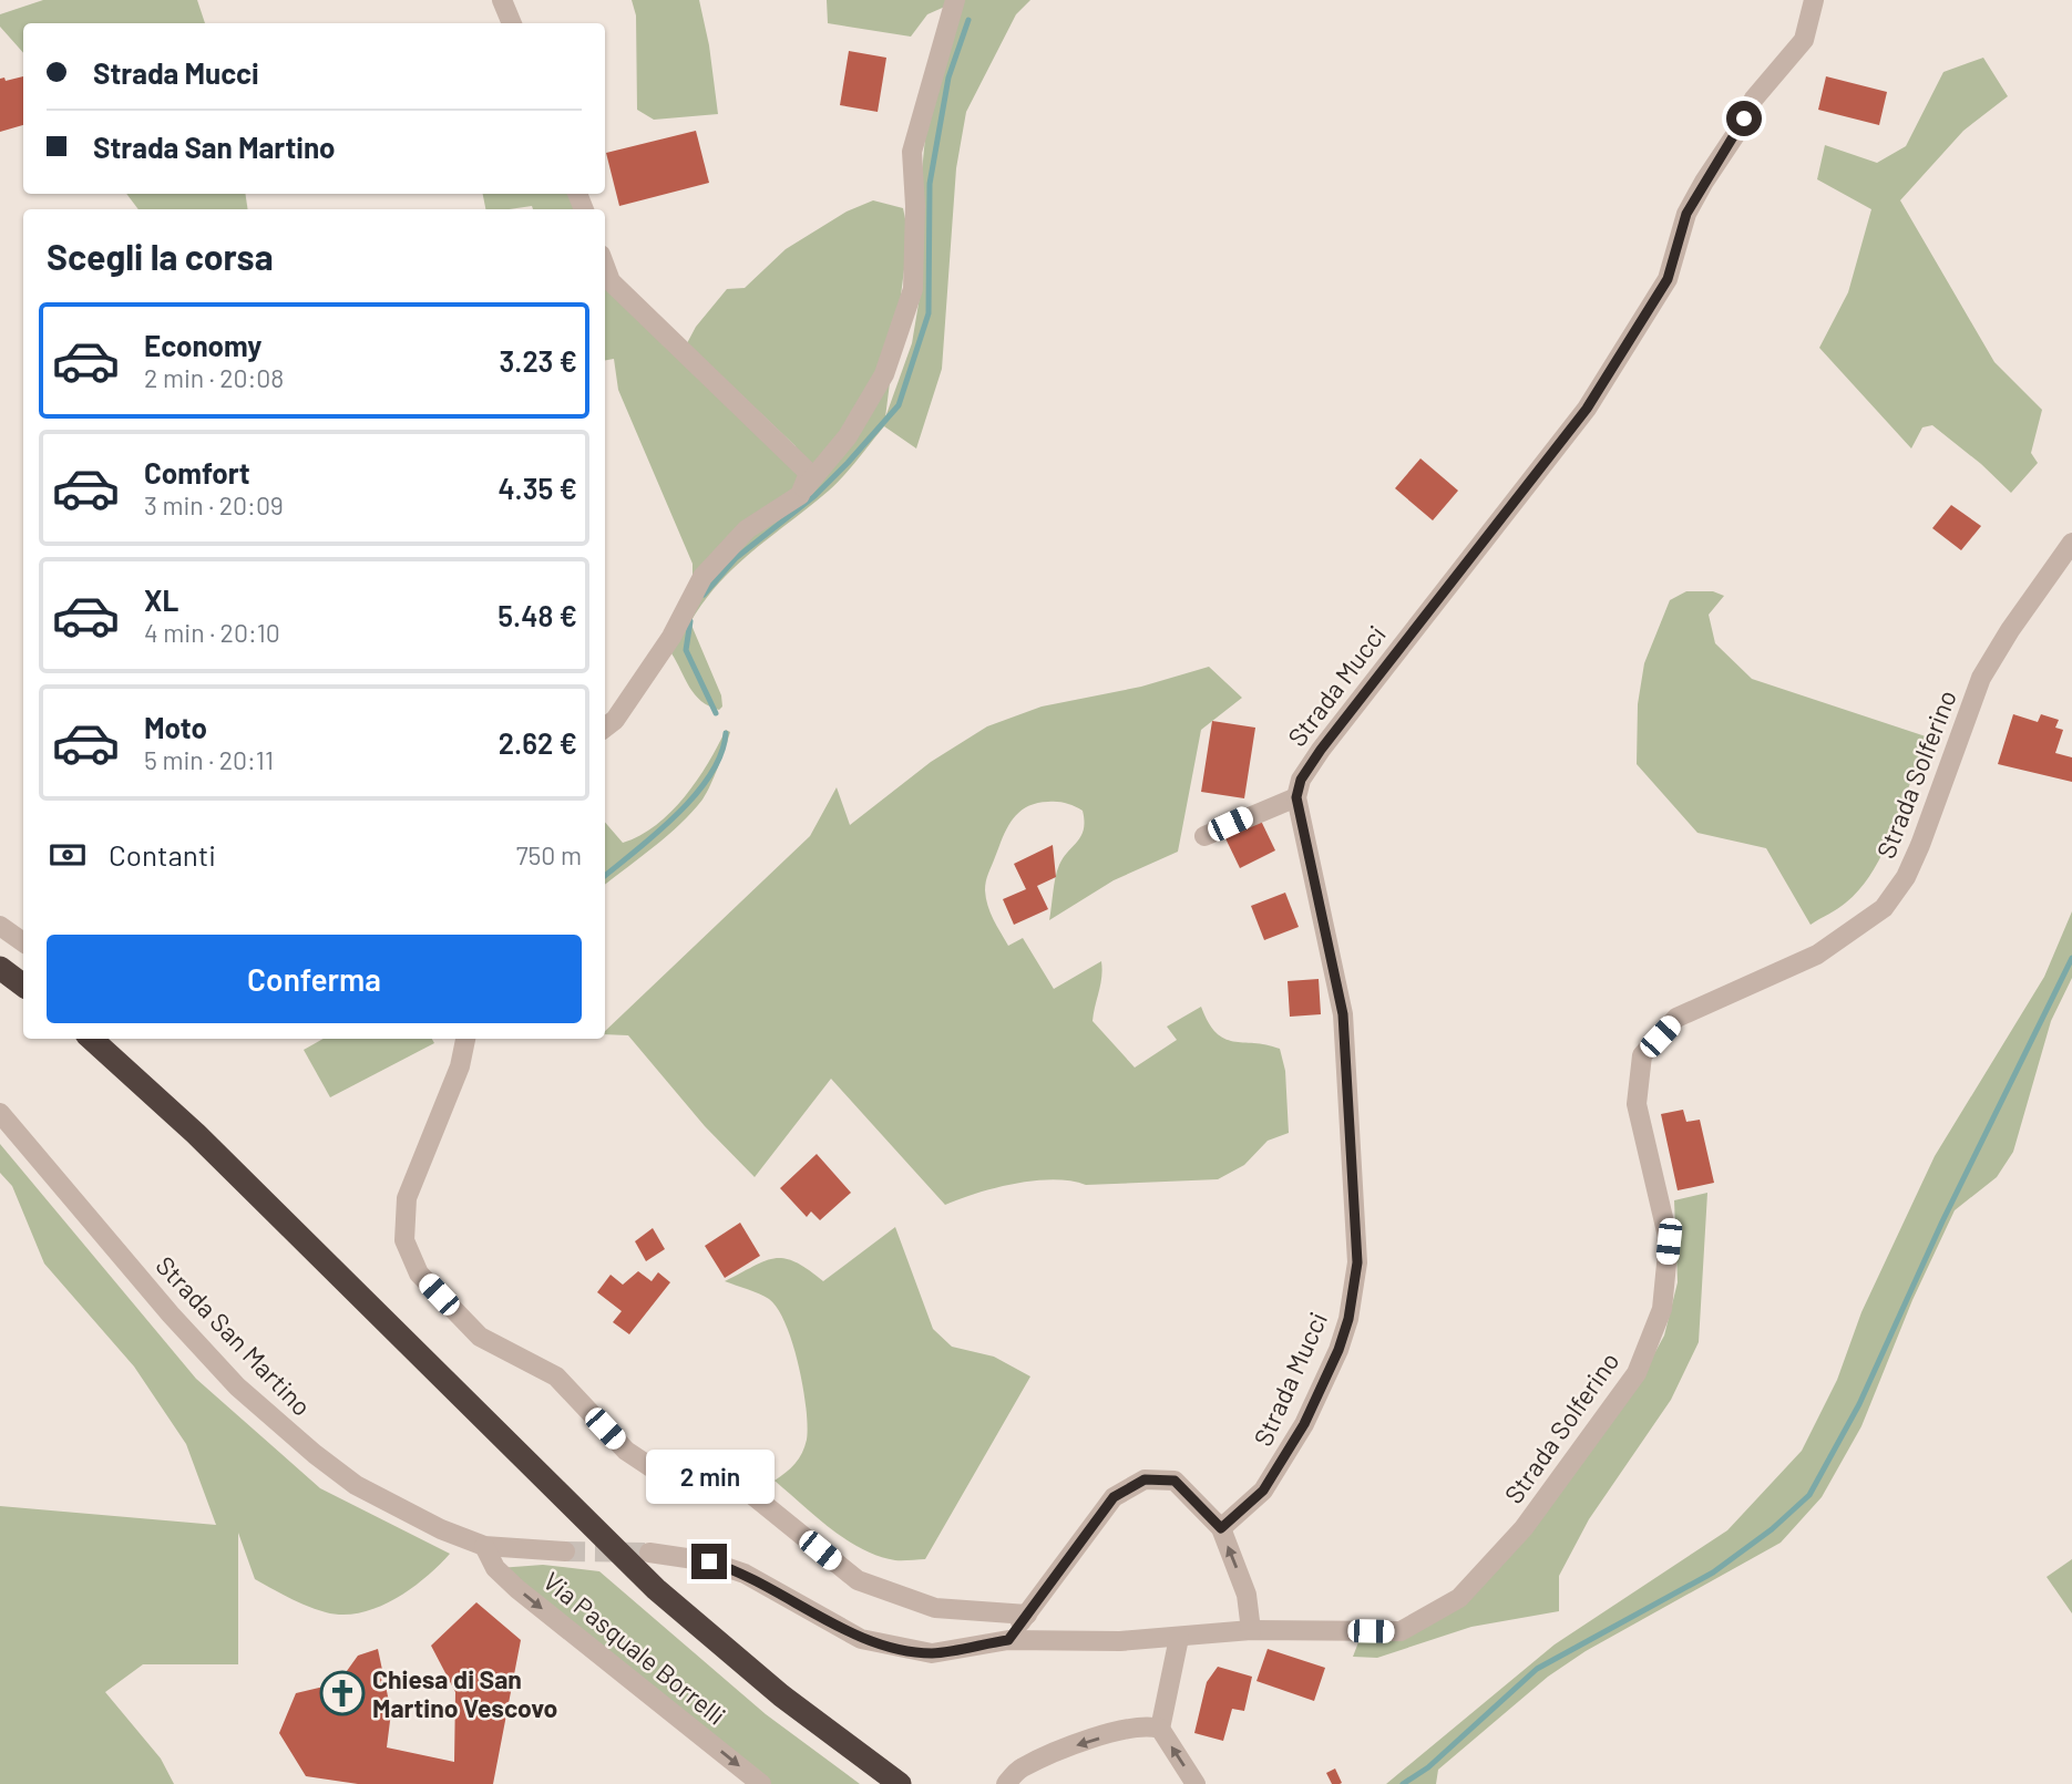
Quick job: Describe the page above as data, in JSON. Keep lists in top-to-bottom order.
{
  "streets": {
    "street": [
      "Strada Mucci",
      "Strada Solferino",
      "Strada San Martino",
      "Via Pasquale Borrelli"
    ]
  },
  "crossings": [
    ["Strada San Martino", "Via Pasquale Borrelli"]
  ],
  "one_way": ["Via Pasquale Borrelli"],
  "places": {
    "church": ["Chiesa di San Martino Vescovo"]
  },
  "page": {
    "banner": ["Strada Mucci", "Strada San Martino"],
    "heading": "Scegli la corsa",
    "list": [
      {
        "name": "Economy",
        "note": "2 min · 20:08",
        "value": "3.23 €"
      },
      {
        "name": "Comfort",
        "note": "3 min · 20:09",
        "value": "4.35 €"
      },
      {
        "name": "XL",
        "note": "4 min · 20:10",
        "value": "5.48 €"
      },
      {
        "name": "Moto",
        "note": "5 min · 20:11",
        "value": "2.62 €"
      }
    ],
    "pay": ["Contanti", "750 m"],
    "buttons": "Conferma",
    "bubble": "2 min"
  }
}
